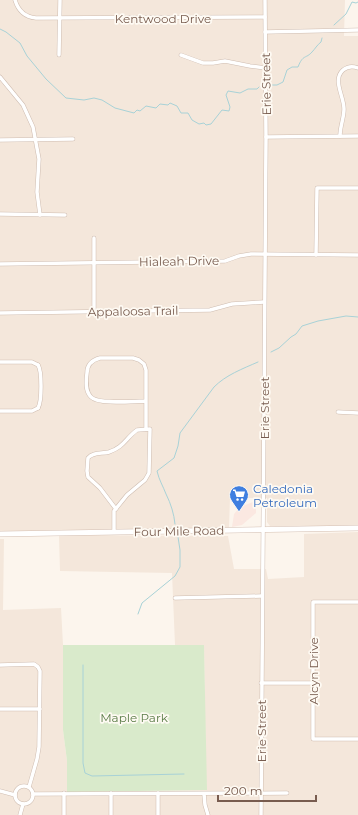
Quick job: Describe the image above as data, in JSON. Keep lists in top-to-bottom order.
{
  "streets": {
    "main road": ["Four Mile Road"],
    "street": [
      "Kentwood Drive",
      "Erie Street",
      "Hialeah Drive",
      "Appaloosa Trail",
      "Alcyn Drive"
    ]
  },
  "crossings": [
    ["Kentwood Drive", "Erie Street"],
    ["Erie Street", "Hialeah Drive"],
    ["Erie Street", "Appaloosa Trail"],
    ["Erie Street", "Four Mile Road"]
  ],
  "parks": ["Maple Park"],
  "places": {
    "supermarket": ["Caledonia Petroleum"]
  },
  "scale_bar": "200 m"
}
